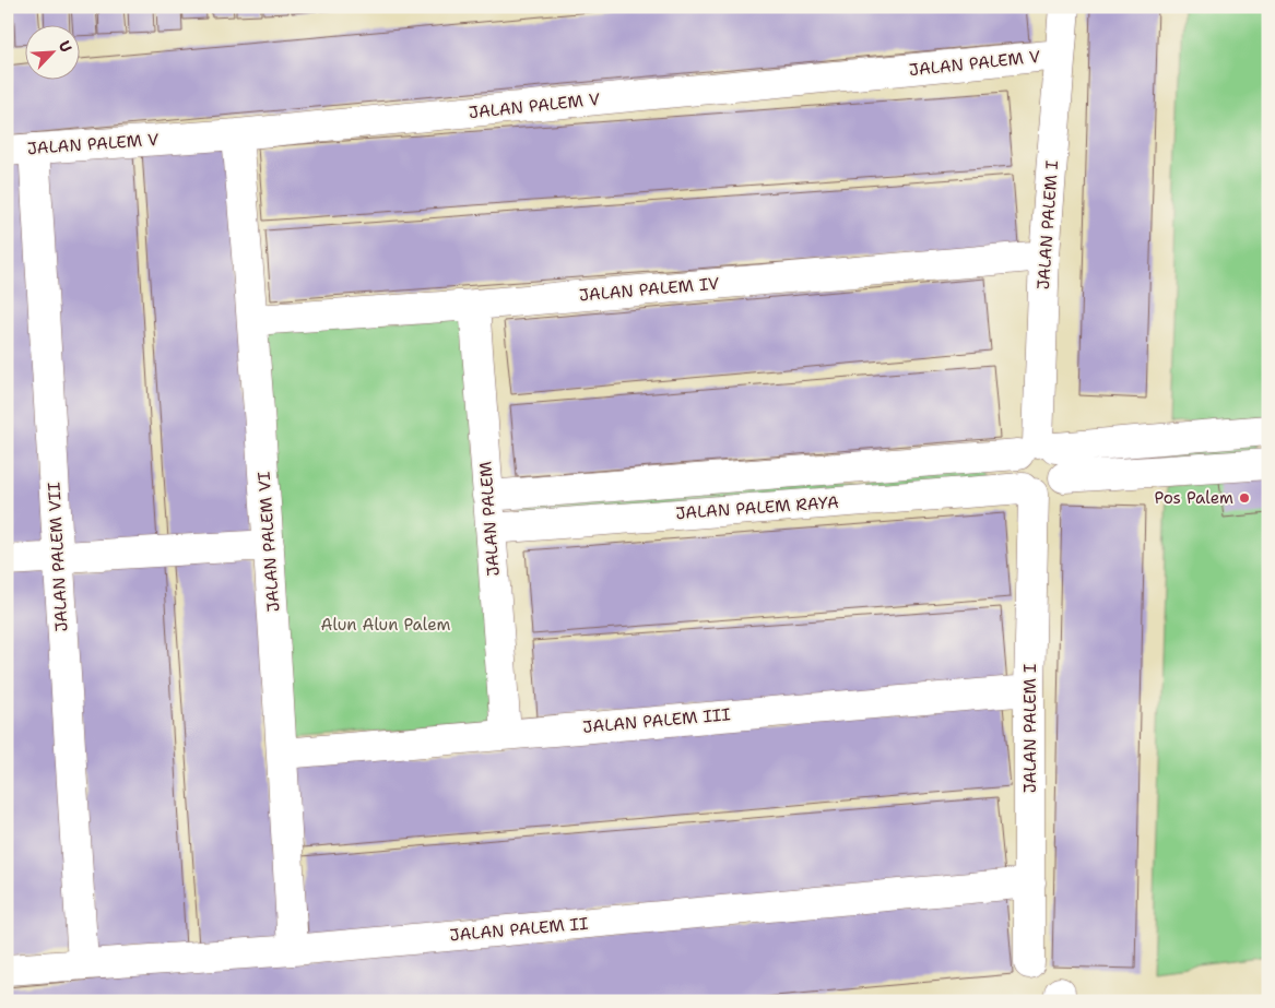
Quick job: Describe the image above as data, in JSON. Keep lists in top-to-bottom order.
{
  "streets": {
    "street": [
      "JALAN PALEM V",
      "JALAN PALEM I",
      "JALAN PALEM IV",
      "JALAN PALEM RAYA",
      "JALAN PALEM",
      "JALAN PALEM VI",
      "JALAN PALEM VII",
      "JALAN PALEM III",
      "JALAN PALEM II"
    ]
  },
  "crossings": [
    ["JALAN PALEM V", "JALAN PALEM I"],
    ["JALAN PALEM V", "JALAN PALEM VI"],
    ["JALAN PALEM V", "JALAN PALEM VII"],
    ["JALAN PALEM I", "JALAN PALEM IV"],
    ["JALAN PALEM I", "JALAN PALEM RAYA"],
    ["JALAN PALEM I", "JALAN PALEM III"],
    ["JALAN PALEM I", "JALAN PALEM II"],
    ["JALAN PALEM IV", "JALAN PALEM"],
    ["JALAN PALEM IV", "JALAN PALEM VI"],
    ["JALAN PALEM RAYA", "JALAN PALEM"],
    ["JALAN PALEM", "JALAN PALEM III"],
    ["JALAN PALEM VI", "JALAN PALEM III"],
    ["JALAN PALEM VI", "JALAN PALEM II"],
    ["JALAN PALEM VII", "JALAN PALEM II"]
  ],
  "parks": ["Alun Alun Palem"],
  "places": ["Pos Palem"],
  "north": "top right"
}
